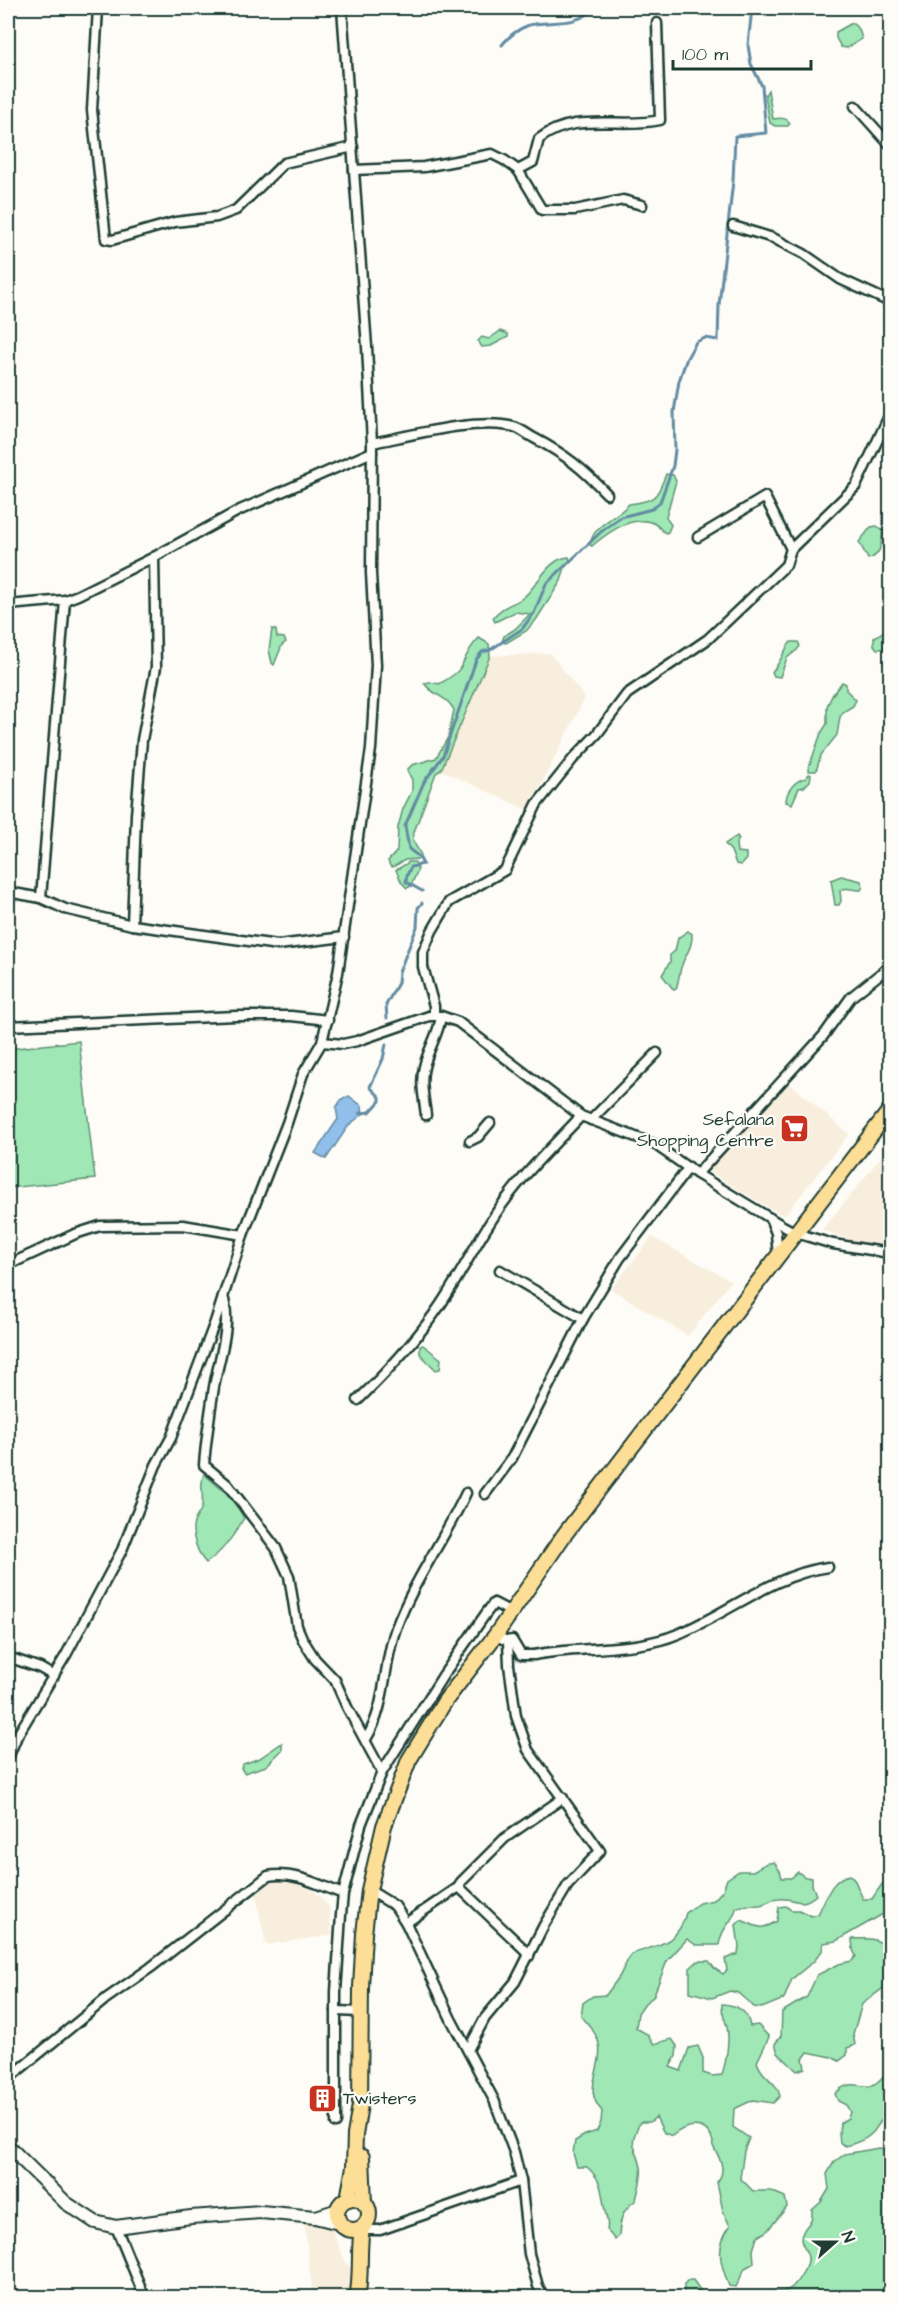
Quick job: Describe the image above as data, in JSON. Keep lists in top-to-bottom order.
{
  "places": {
    "supermarket": ["Sefalana Shopping Centre"],
    "building": ["Twisters"]
  },
  "scale_bar": "100 m",
  "north": "right"
}
